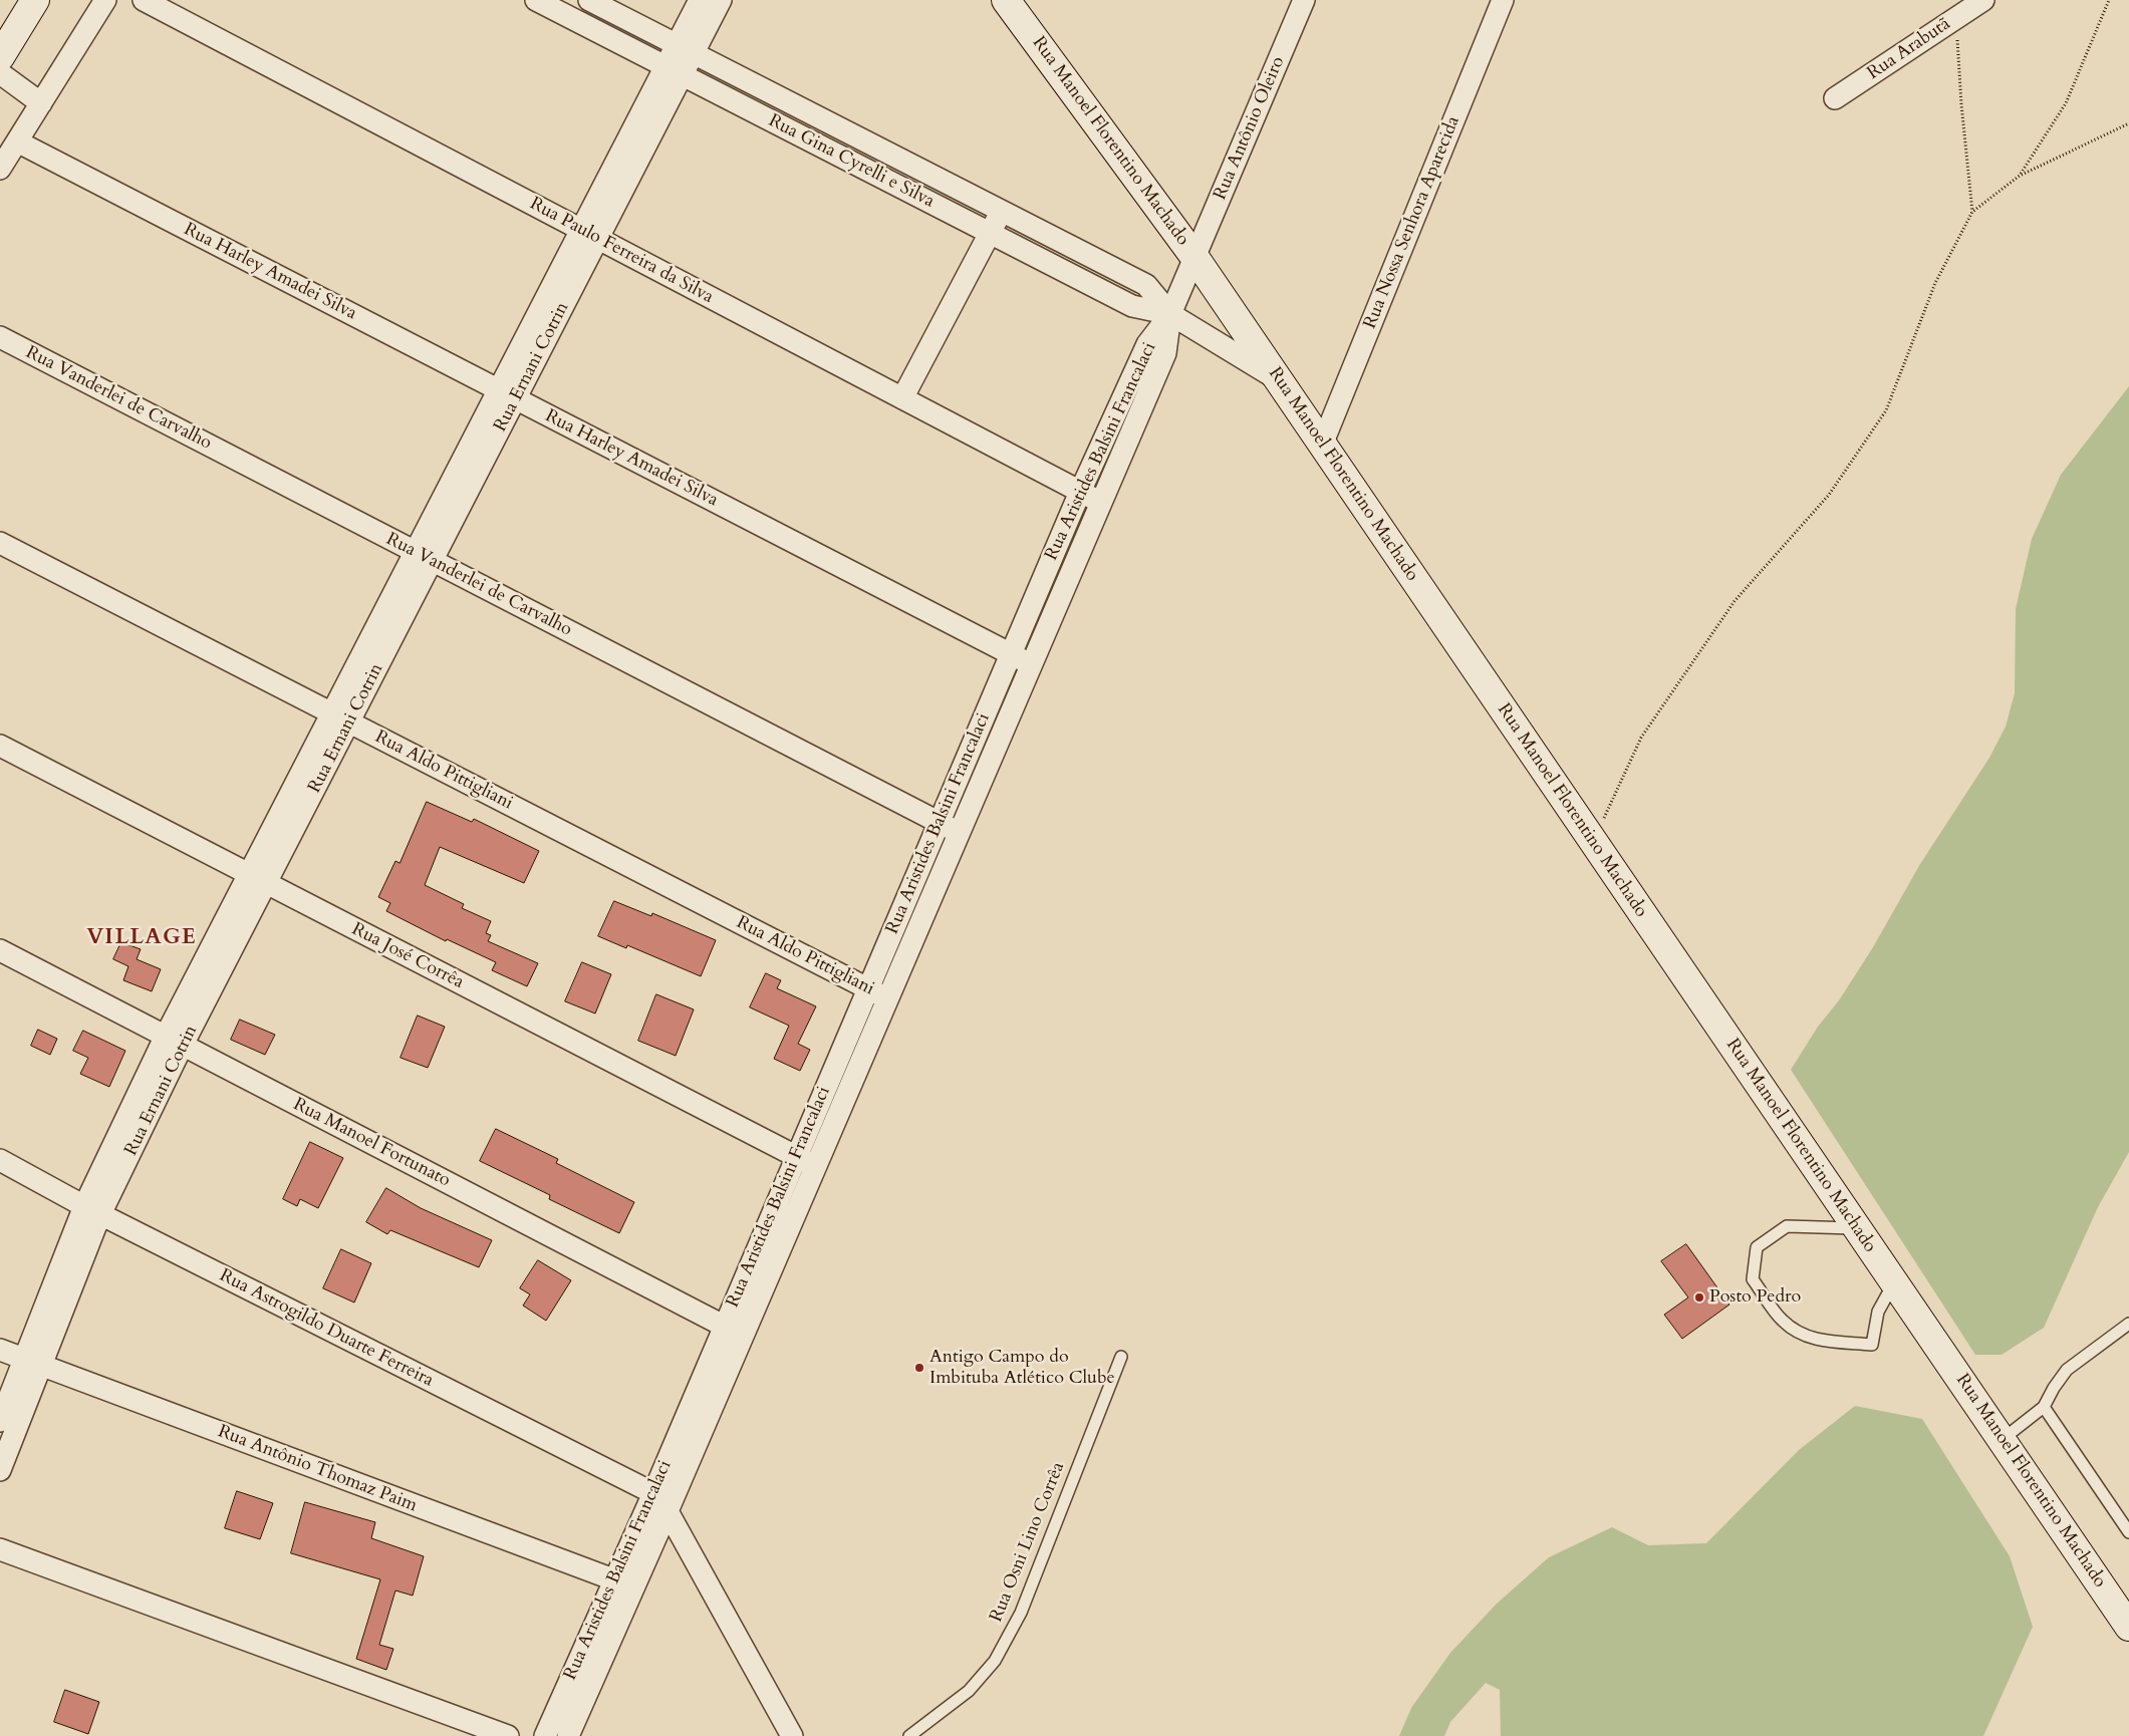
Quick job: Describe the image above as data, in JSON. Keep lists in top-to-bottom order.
{
  "streets": {
    "main road": ["Rua Manoel Florentino Machado"],
    "street": [
      "Rua Arabutã",
      "Rua Antônio Oleiro",
      "Rua Gina Cyrelli e Silva",
      "Rua Nossa Senhora Aparecida",
      "Rua Paulo Ferreira da Silva",
      "Rua Harley Amadei Silva",
      "Rua Ernani Cotrin",
      "Rua Vanderlei de Carvalho",
      "Rua Aristides Balsini Francalaci",
      "Rua Aldo Pittigliani",
      "Rua José Corrêa",
      "Rua Manoel Fortunato",
      "Rua Astrogildo Duarte Ferreira",
      "Rua Antônio Thomaz Paim"
    ],
    "lane": ["Rua Osni Lino Corrêa"]
  },
  "crossings": [
    ["Rua Antônio Oleiro", "Rua Manoel Florentino Machado"],
    ["Rua Antônio Oleiro", "Rua Gina Cyrelli e Silva"],
    ["Rua Antônio Oleiro", "Rua Aristides Balsini Francalaci"],
    ["Rua Manoel Florentino Machado", "Rua Gina Cyrelli e Silva"],
    ["Rua Manoel Florentino Machado", "Rua Nossa Senhora Aparecida"],
    ["Rua Gina Cyrelli e Silva", "Rua Ernani Cotrin"],
    ["Rua Gina Cyrelli e Silva", "Rua Aristides Balsini Francalaci"],
    ["Rua Paulo Ferreira da Silva", "Rua Ernani Cotrin"],
    ["Rua Paulo Ferreira da Silva", "Rua Aristides Balsini Francalaci"],
    ["Rua Harley Amadei Silva", "Rua Ernani Cotrin"],
    ["Rua Harley Amadei Silva", "Rua Aristides Balsini Francalaci"],
    ["Rua Ernani Cotrin", "Rua Vanderlei de Carvalho"],
    ["Rua Ernani Cotrin", "Rua Aldo Pittigliani"],
    ["Rua Ernani Cotrin", "Rua José Corrêa"],
    ["Rua Ernani Cotrin", "Rua Manoel Fortunato"],
    ["Rua Ernani Cotrin", "Rua Astrogildo Duarte Ferreira"],
    ["Rua Ernani Cotrin", "Rua Antônio Thomaz Paim"],
    ["Rua Vanderlei de Carvalho", "Rua Aristides Balsini Francalaci"],
    ["Rua Aristides Balsini Francalaci", "Rua Aldo Pittigliani"],
    ["Rua Aristides Balsini Francalaci", "Rua José Corrêa"],
    ["Rua Aristides Balsini Francalaci", "Rua Manoel Fortunato"],
    ["Rua Aristides Balsini Francalaci", "Rua Astrogildo Duarte Ferreira"],
    ["Rua Aristides Balsini Francalaci", "Rua Antônio Thomaz Paim"]
  ],
  "districts": ["VILLAGE"],
  "places": ["Posto Pedro", "Antigo Campo do Imbituba Atlético Clube"]
}
